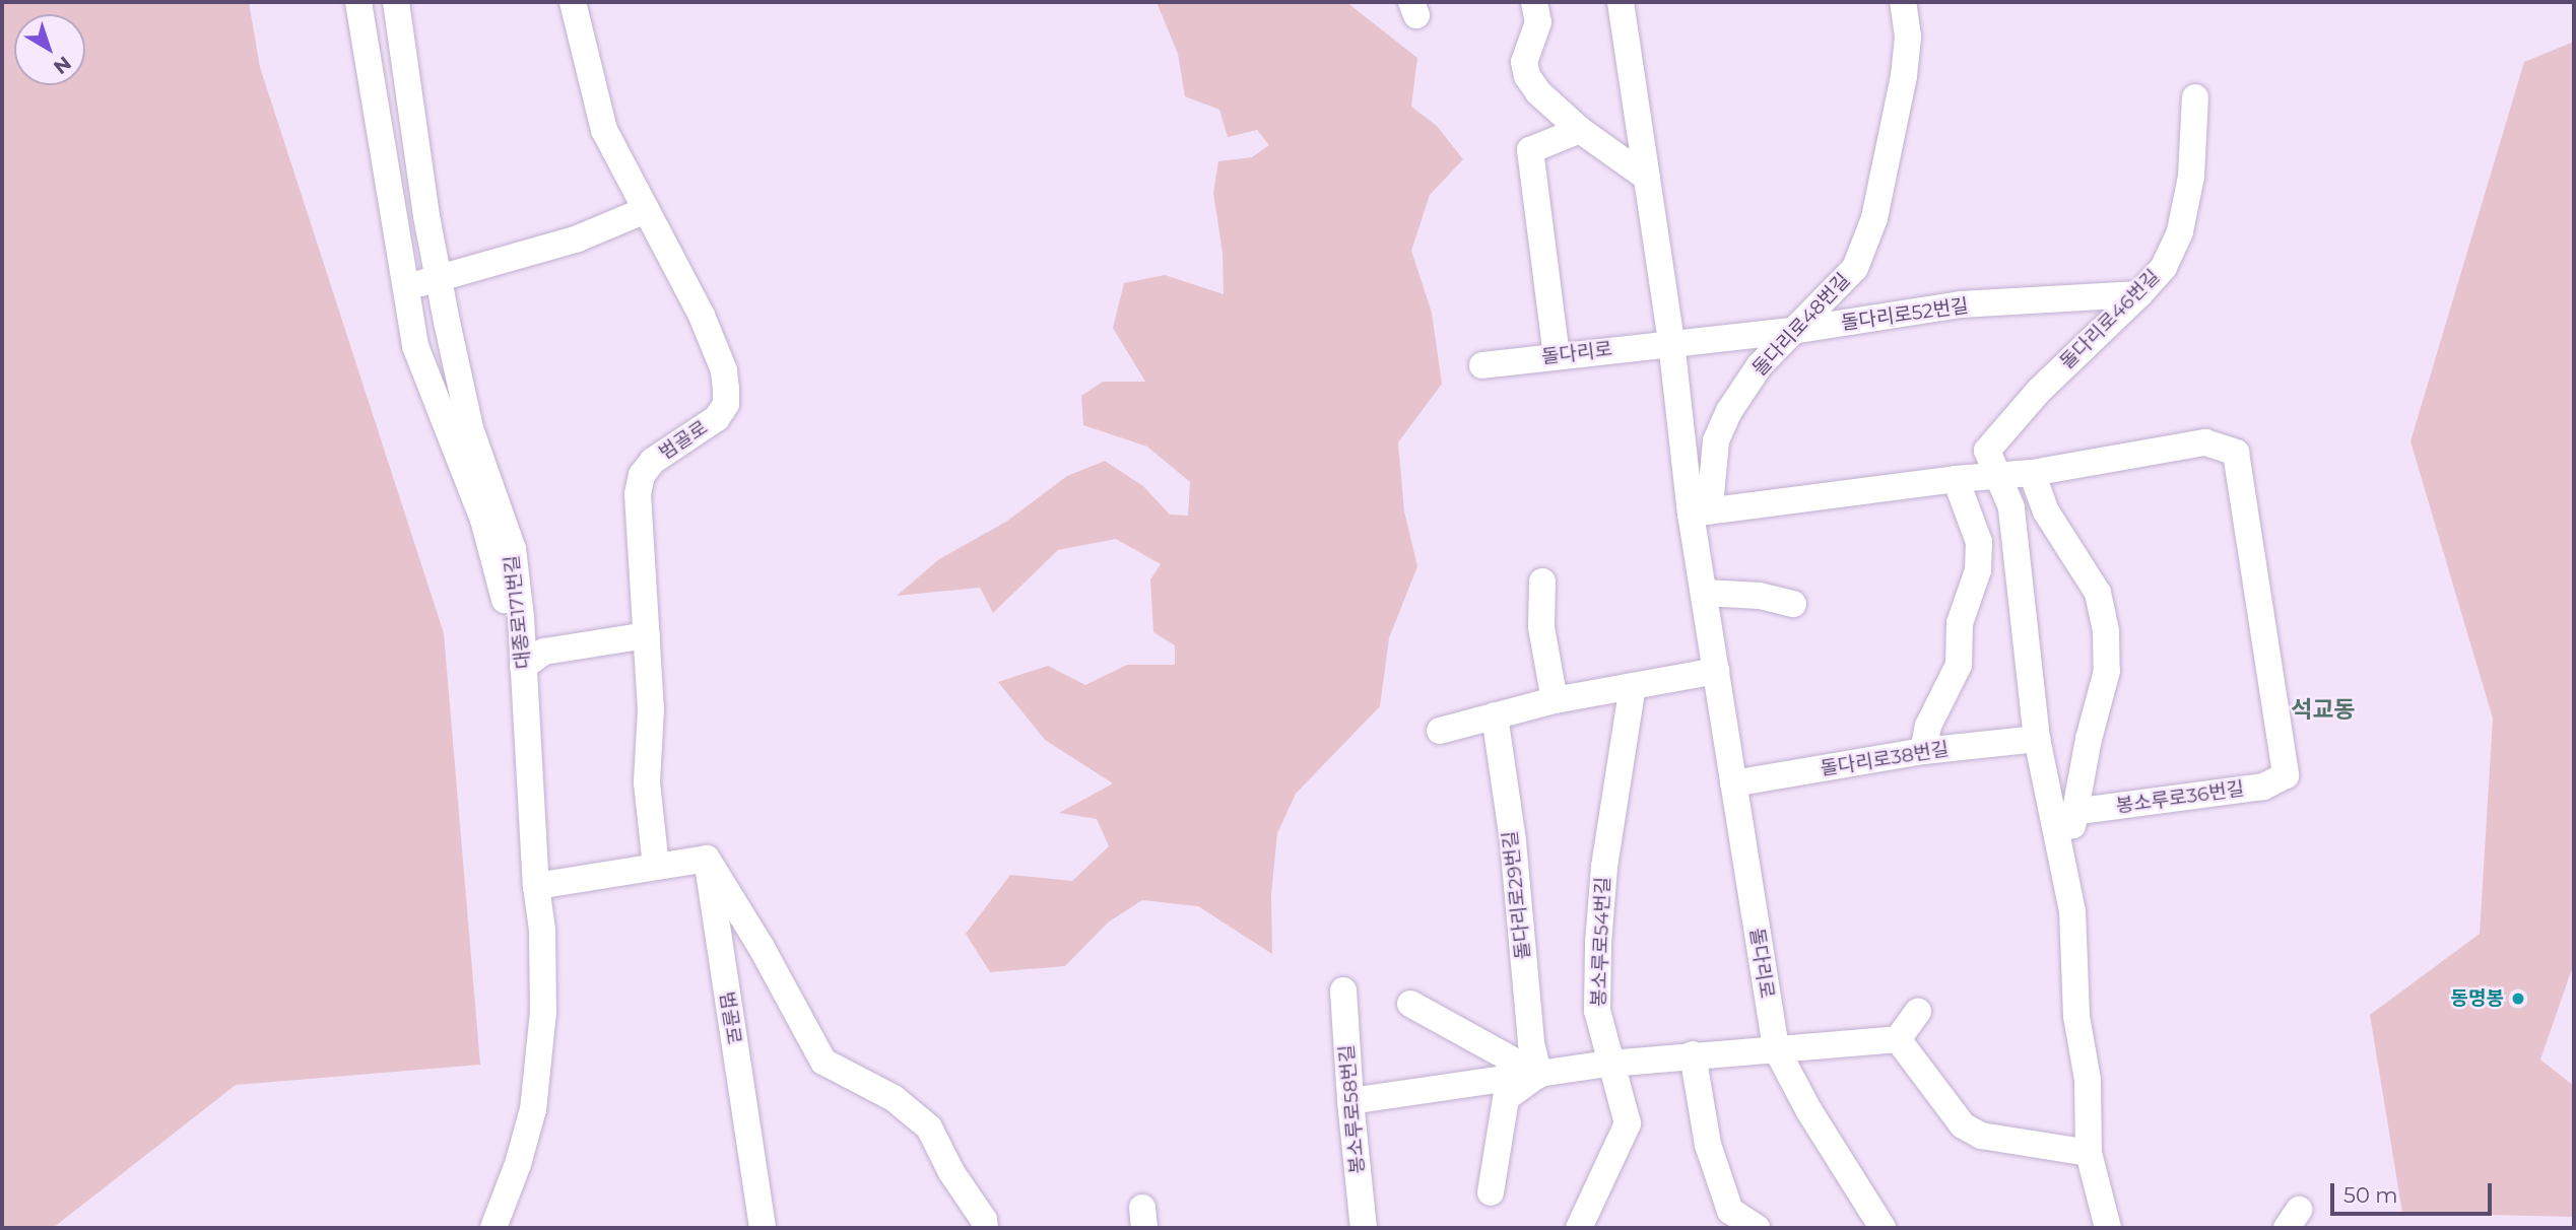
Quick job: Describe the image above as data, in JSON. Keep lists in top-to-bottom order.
{
  "streets": {
    "street": [
      "돌다리로52번길",
      "돌다리로46번길",
      "돌다리로48번길",
      "돌다리로",
      "범골로",
      "대종로171번길",
      "돌다리로38번길",
      "봉소루로36번길",
      "돌다리로29번길",
      "봉소루로54번길",
      "봉소루로58번길"
    ]
  },
  "crossings": [
    ["돌다리로52번길", "돌다리로46번길"],
    ["돌다리로52번길", "돌다리로48번길"],
    ["돌다리로52번길", "돌다리로"],
    ["돌다리로48번길", "돌다리로"],
    ["돌다리로", "돌다리로38번길"]
  ],
  "districts": ["석교동"],
  "places": ["동명봉"],
  "scale_bar": "50 m",
  "north": "bottom right"
}
